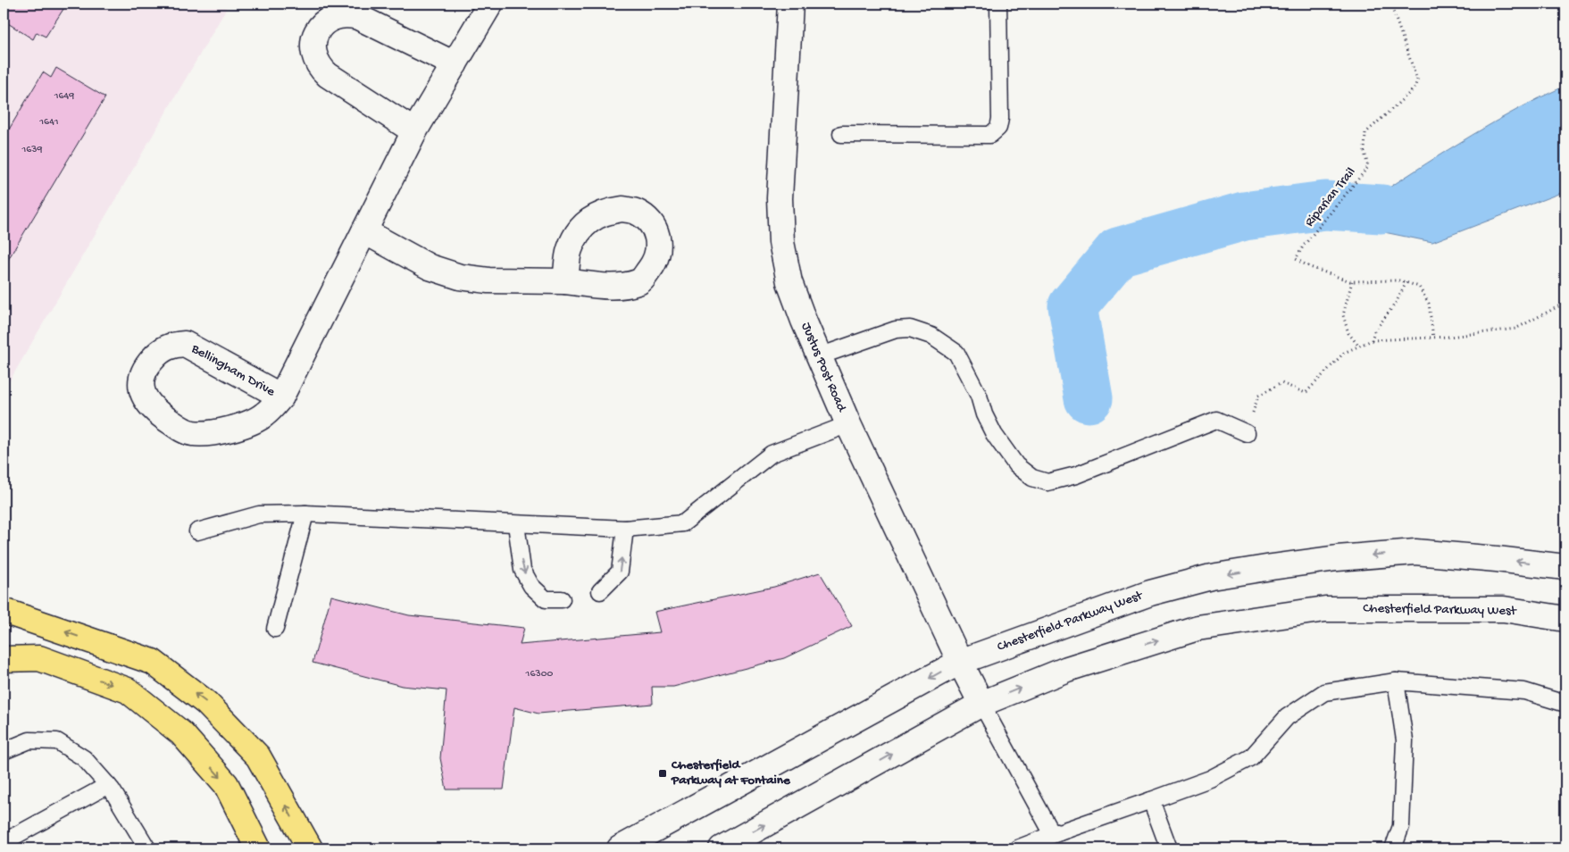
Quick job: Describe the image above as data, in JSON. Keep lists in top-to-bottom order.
{
  "streets": {
    "street": ["Justus Post Road", "Bellingham Drive", "Chesterfield Parkway West"],
    "path": ["Riparian Trail"]
  },
  "crossings": [
    ["Justus Post Road", "Chesterfield Parkway West"]
  ],
  "places": {
    "transit": ["Chesterfield Parkway at Fontaine"]
  },
  "house_numbers": [
    "1649",
    "1641",
    "1639",
    "16300"
  ]
}
